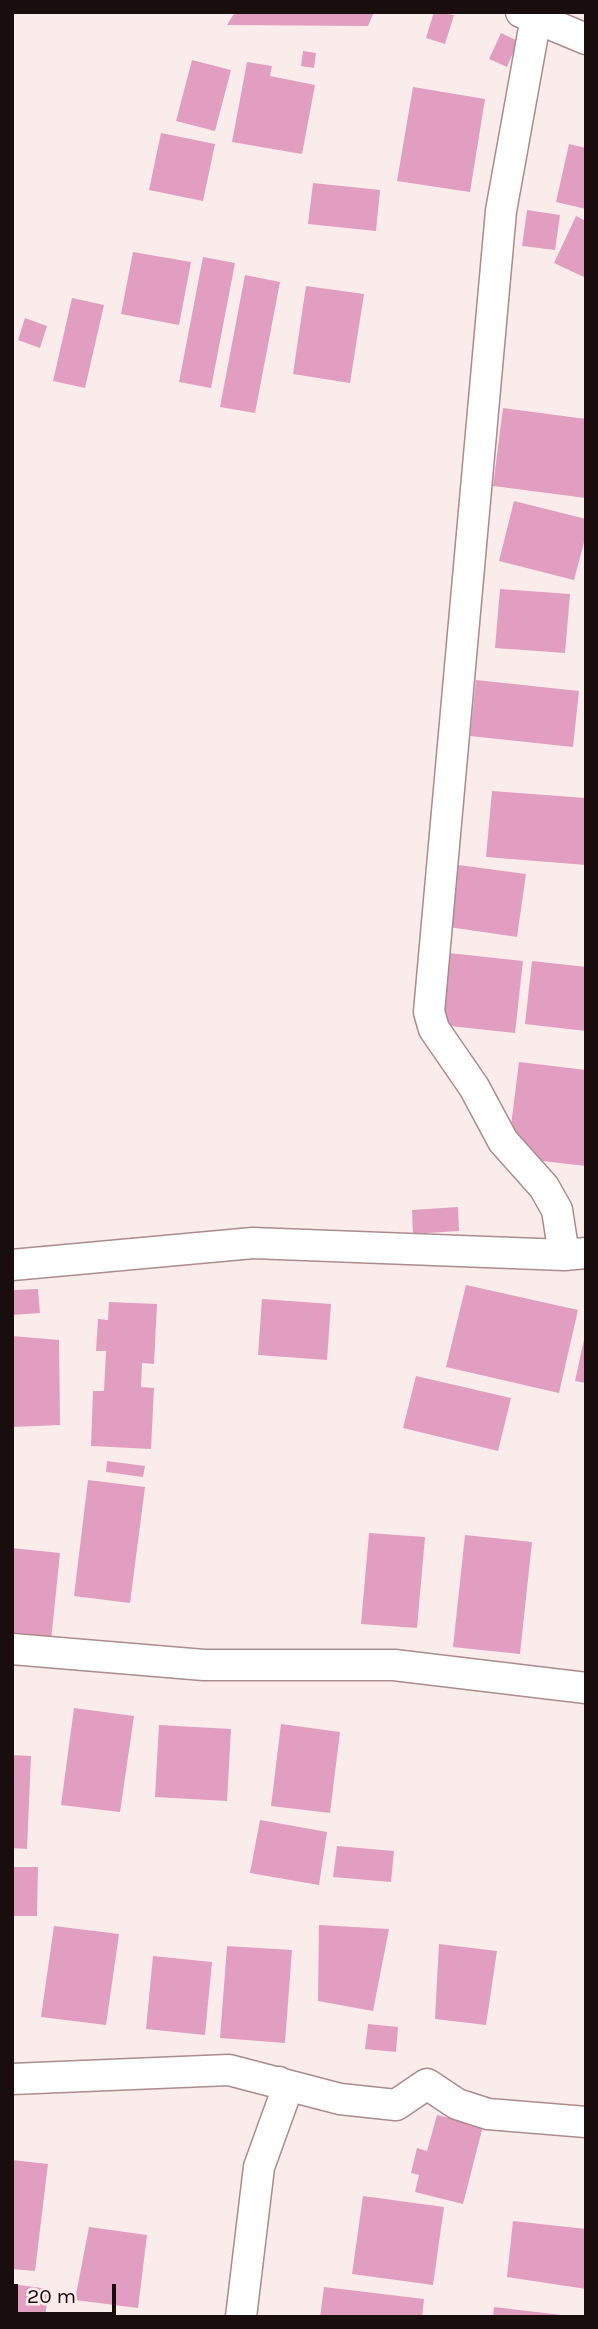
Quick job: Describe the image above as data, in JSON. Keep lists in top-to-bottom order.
{
  "scale_bar": "20 m"
}
